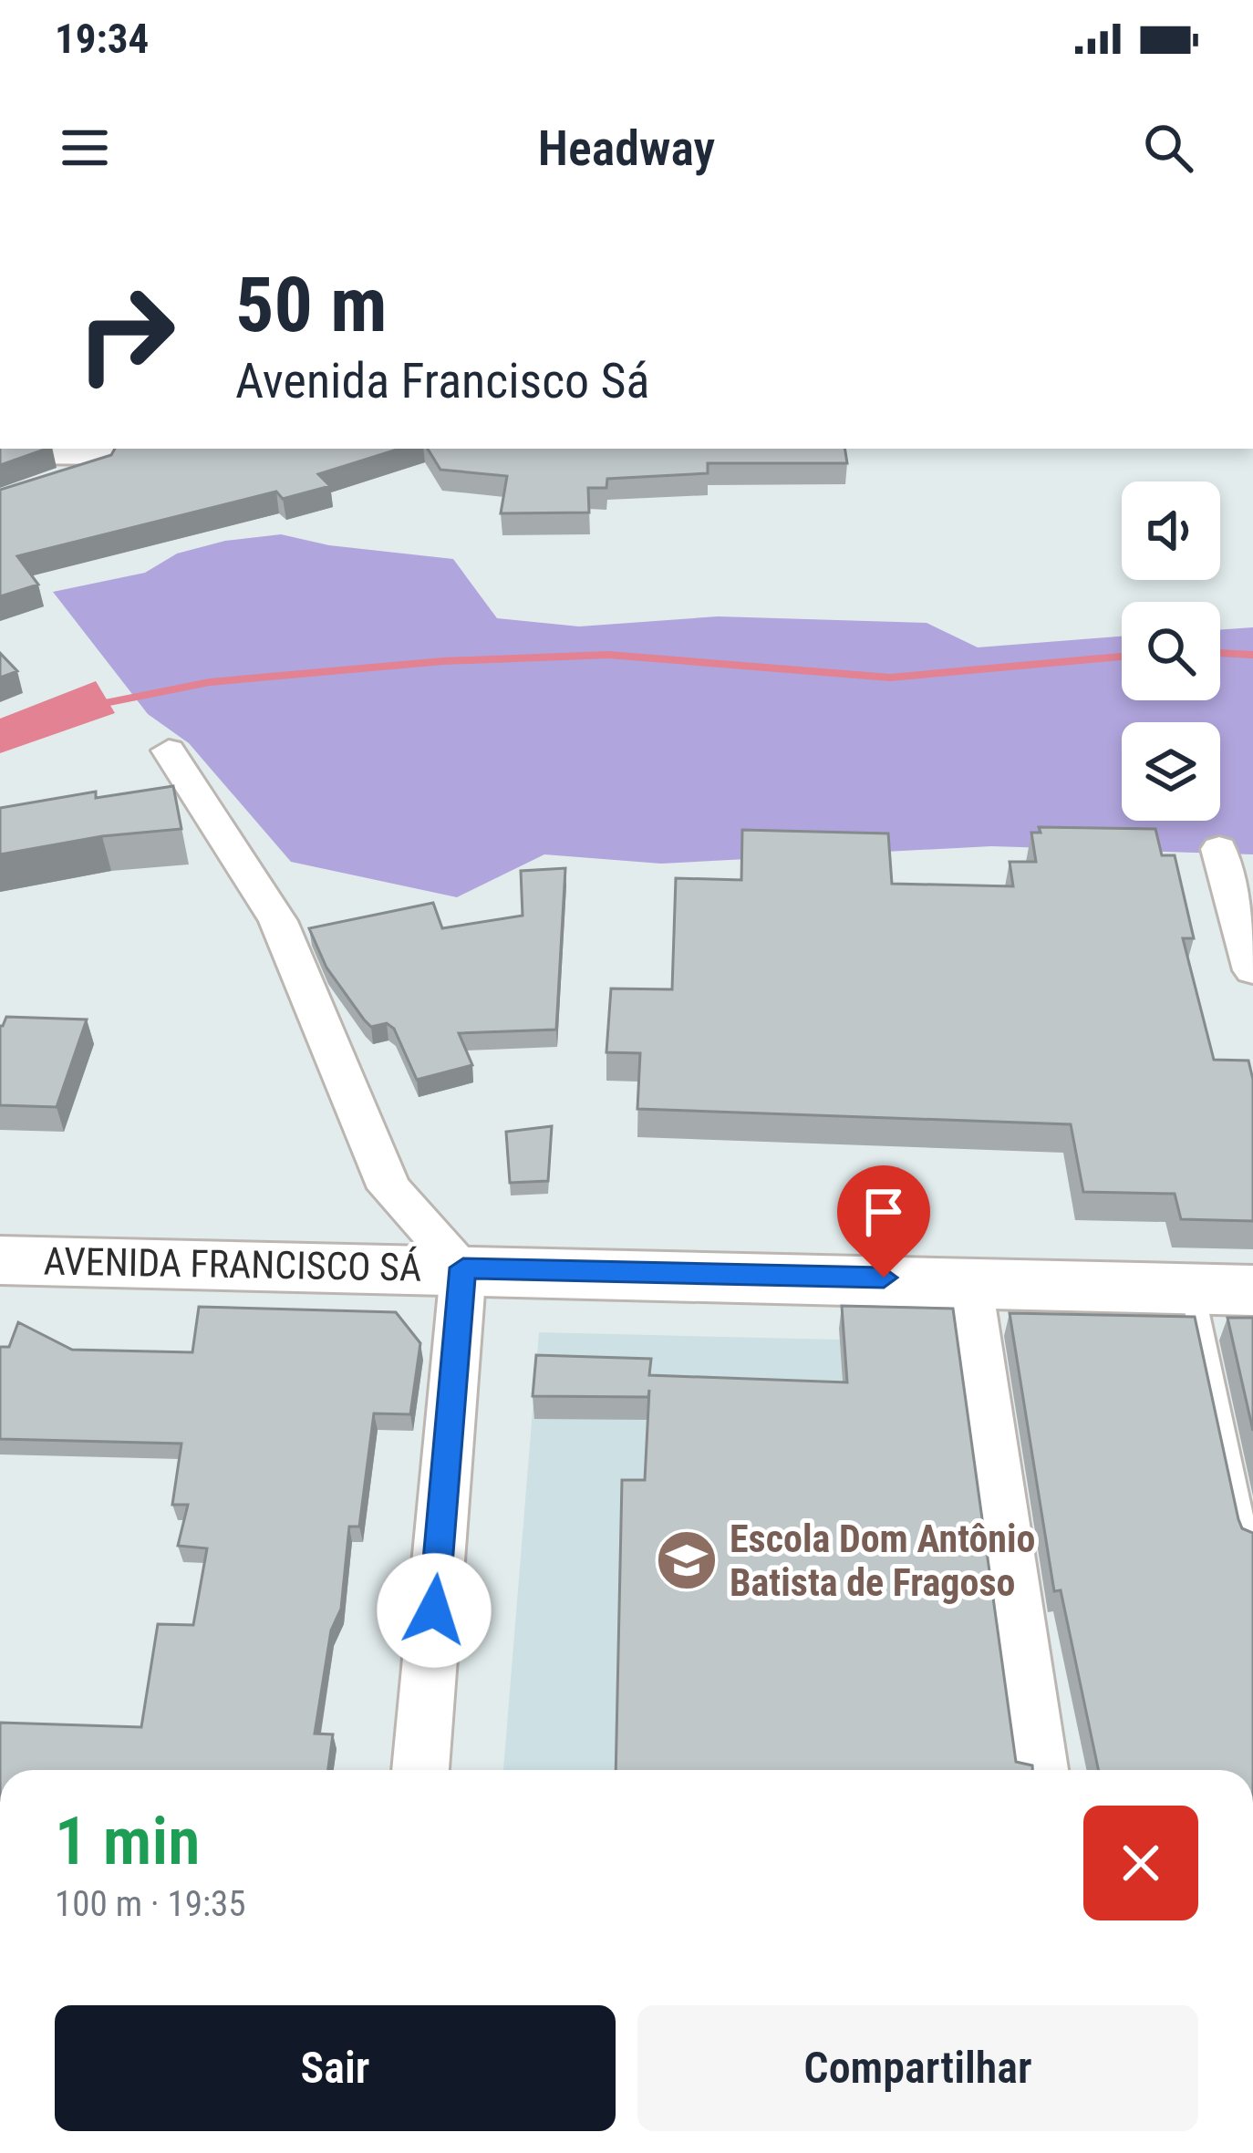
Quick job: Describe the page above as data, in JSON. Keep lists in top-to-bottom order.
{
  "streets": {
    "main road": ["AVENIDA FRANCISCO SÁ"]
  },
  "places": {
    "school or university": ["Escola Dom Antônio Batista de Fragoso"]
  },
  "page": {
    "status": "19:34",
    "header": "Headway",
    "turn": ["50 m", "Avenida Francisco Sá"],
    "heading": ["1 min", "100 m · 19:35"],
    "buttons": ["Sair", "Compartilhar"]
  }
}
